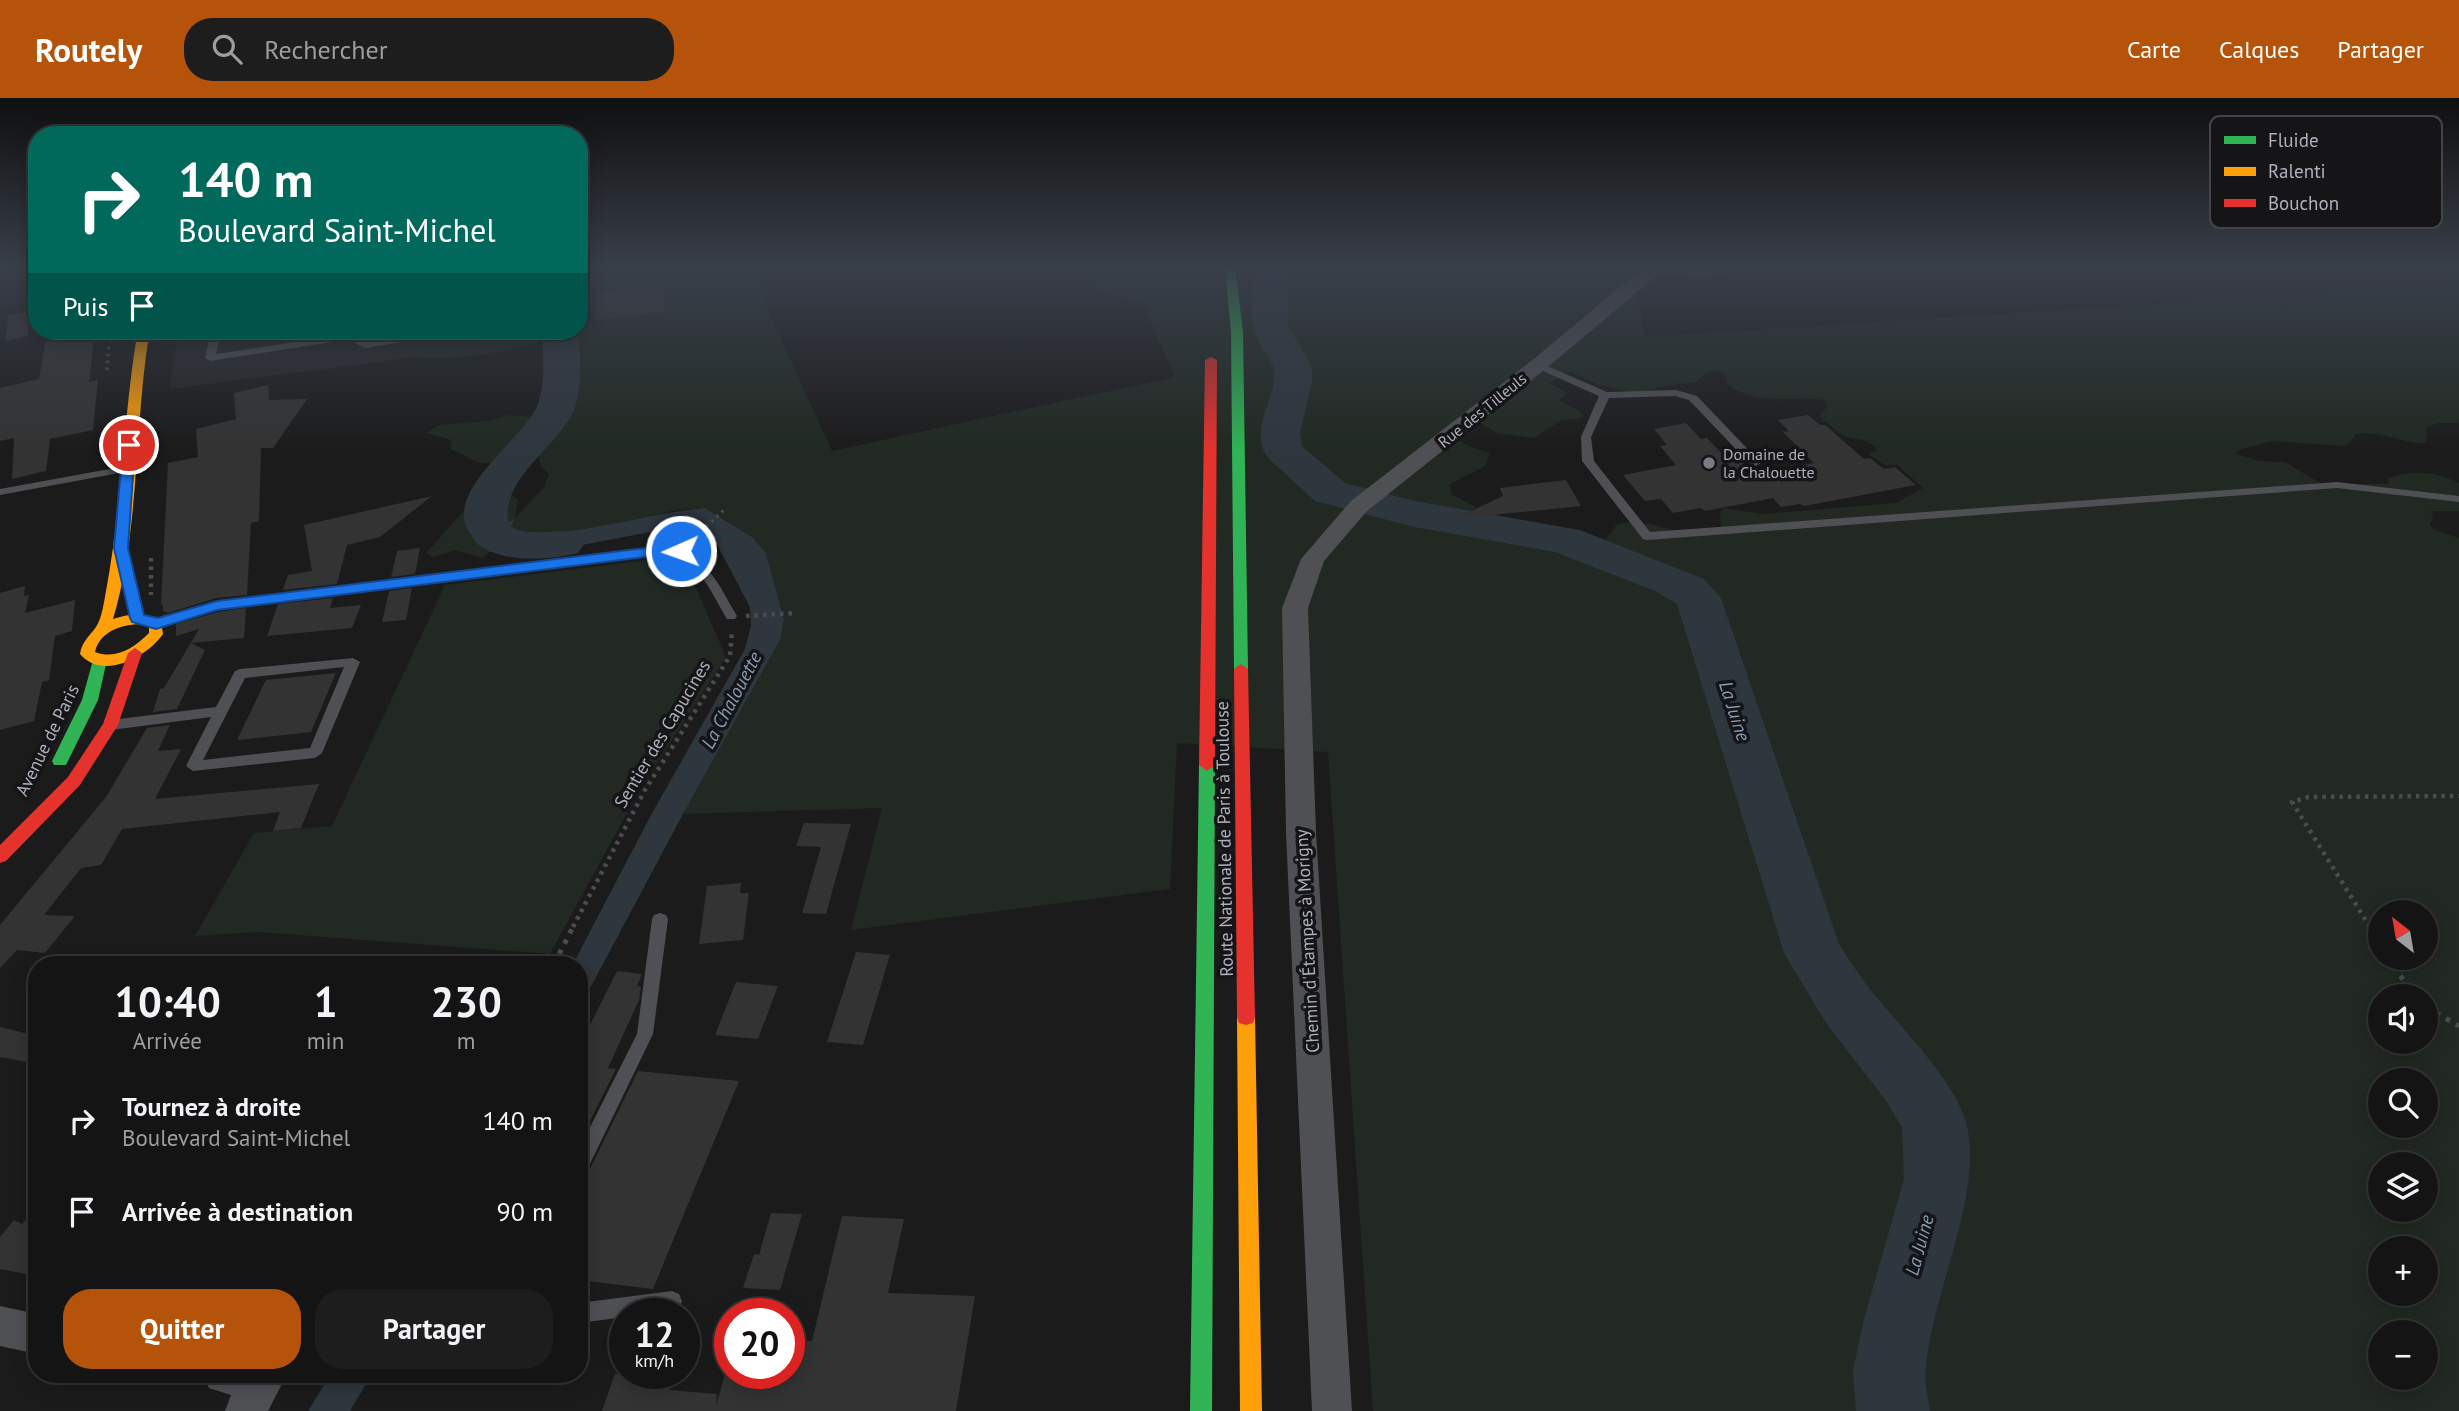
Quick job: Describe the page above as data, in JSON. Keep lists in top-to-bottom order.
{
  "streets": {
    "main road": ["Avenue de Paris", "Route Nationale de Paris à Toulouse"],
    "street": ["Rue des Tilleuls", "Chemin d'Étampes à Morigny"],
    "path": ["Sentier des Capucines"]
  },
  "crossings": [
    ["Rue des Tilleuls", "Chemin d'Étampes à Morigny"]
  ],
  "water": ["La Chalouette", "La Juine"],
  "places": ["Domaine de la Chalouette"],
  "legend": ["Fluide", "Ralenti", "Bouchon"],
  "north": "top left",
  "page": {
    "header": "Routely",
    "search": "Rechercher",
    "nav": ["Carte", "Calques", "Partager"],
    "turn": ["140 m", "Boulevard Saint-Michel"],
    "then": "Puis",
    "map_buttons": ["+", "−"],
    "eta": [
      "10:40",
      "Arrivée",
      "1",
      "min",
      "230",
      "m"
    ],
    "list": [
      {
        "name": "Tournez à droite",
        "note": "Boulevard Saint-Michel",
        "value": "140 m"
      },
      {
        "name": "Arrivée à destination",
        "value": "90 m"
      }
    ],
    "buttons": ["Quitter", "Partager"],
    "speed": "12 km/h",
    "limit": "20"
  }
}
